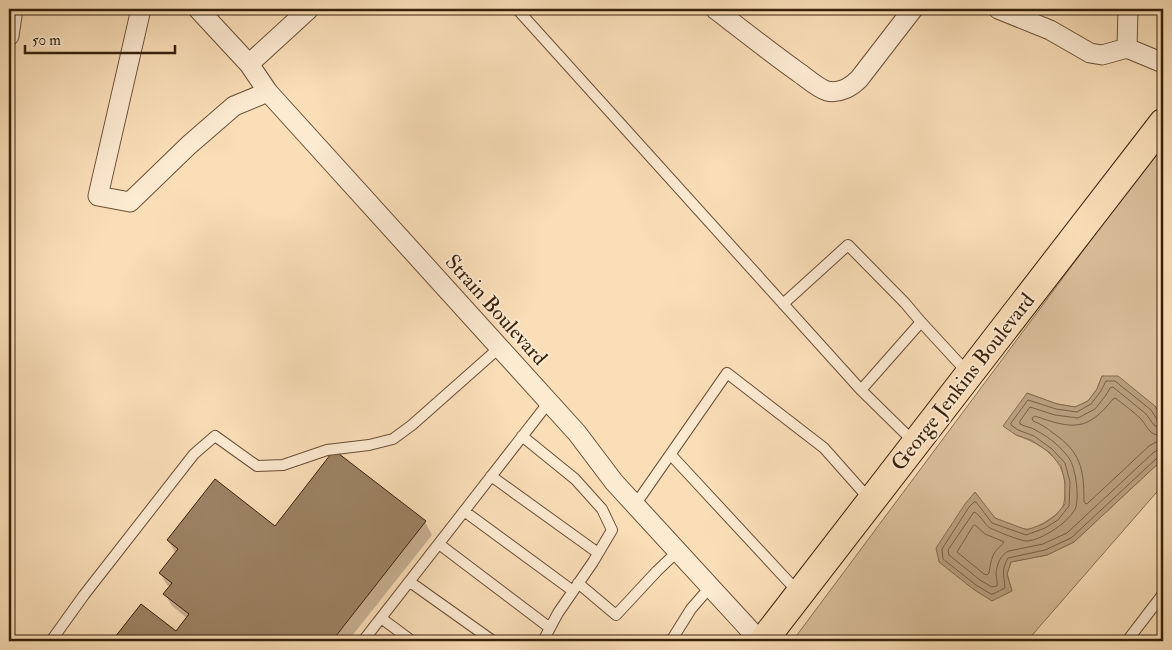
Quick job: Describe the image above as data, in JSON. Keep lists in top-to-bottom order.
{
  "streets": {
    "main road": ["George Jenkins Boulevard"],
    "street": ["Strain Boulevard"]
  },
  "crossings": [
    ["Strain Boulevard", "George Jenkins Boulevard"]
  ],
  "scale_bar": "50 m"
}
